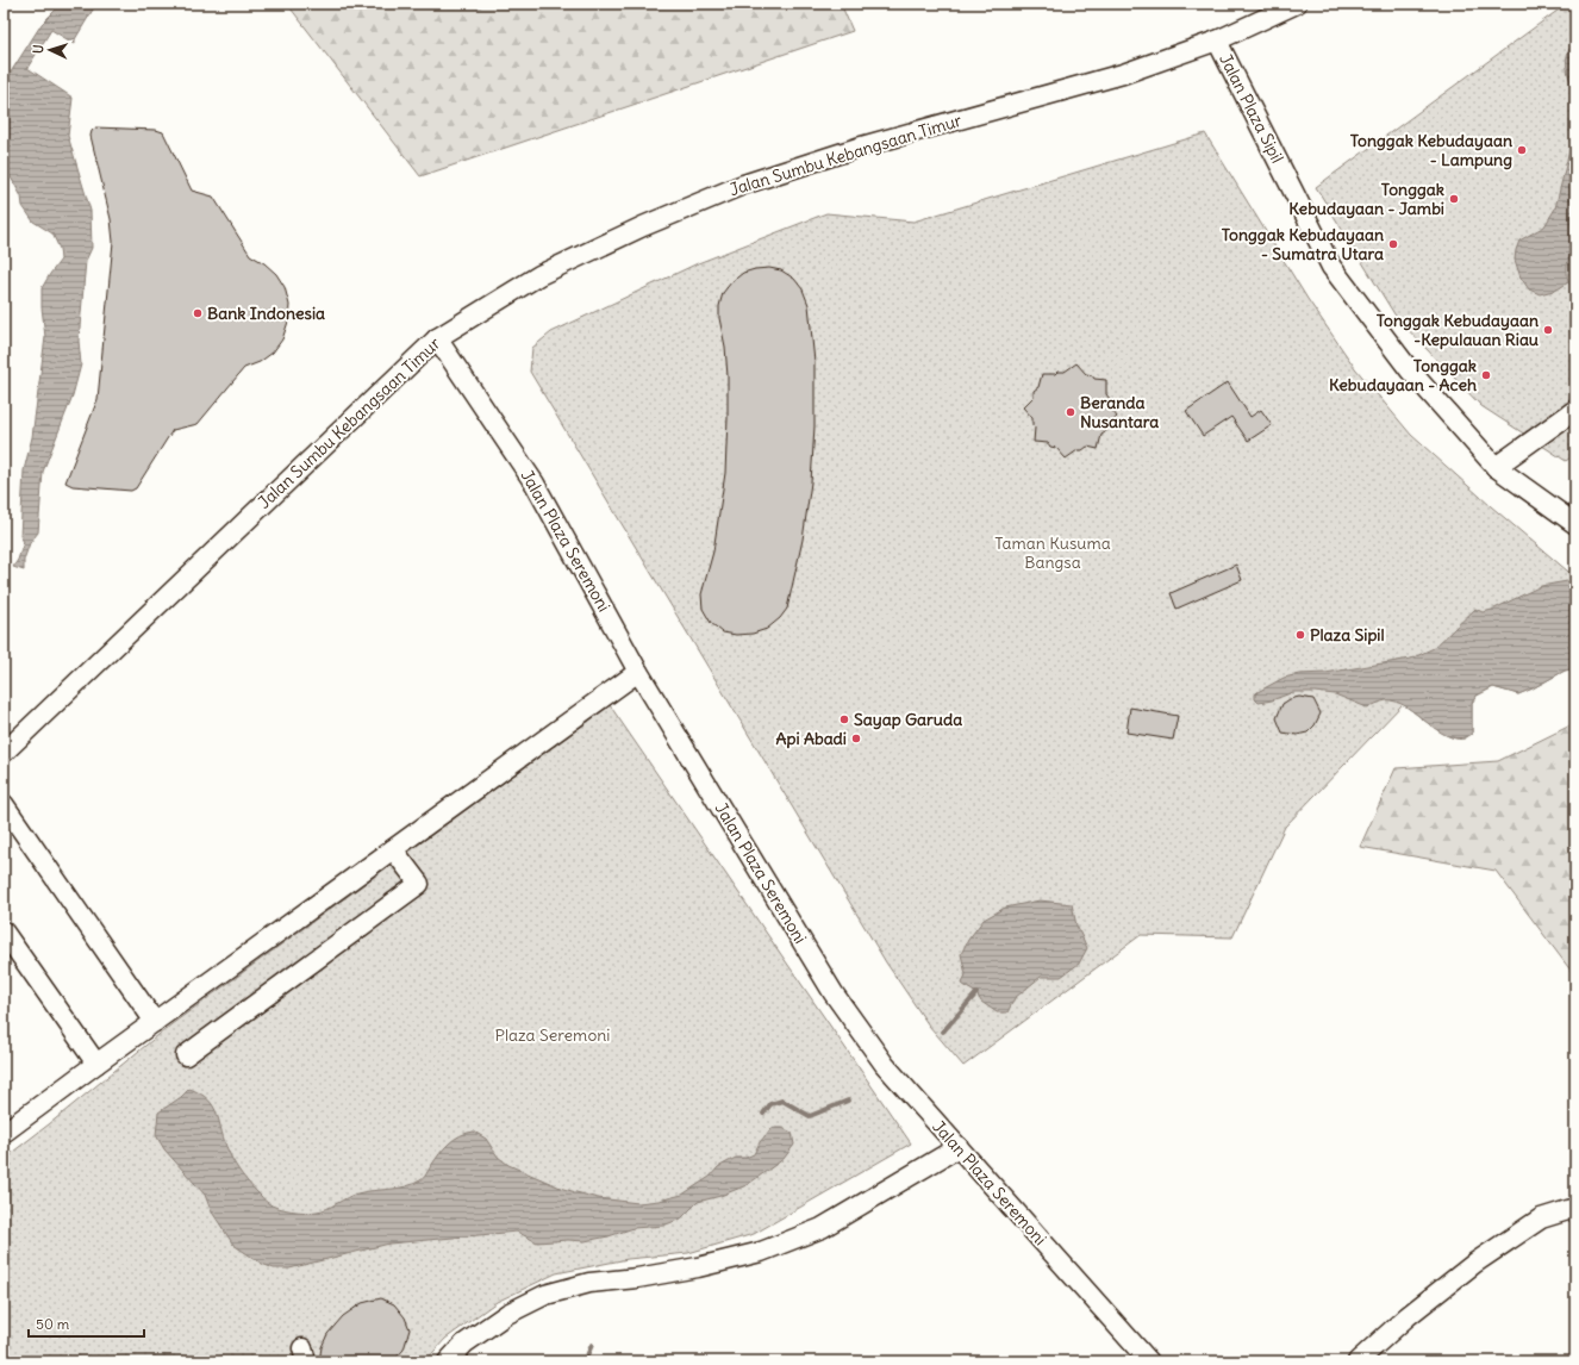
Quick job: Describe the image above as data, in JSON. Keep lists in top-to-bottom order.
{
  "streets": {
    "street": ["Jalan Plaza Sipil", "Jalan Sumbu Kebangsaan Timur", "Jalan Plaza Seremoni"]
  },
  "crossings": [
    ["Jalan Plaza Sipil", "Jalan Sumbu Kebangsaan Timur"],
    ["Jalan Sumbu Kebangsaan Timur", "Jalan Plaza Seremoni"]
  ],
  "parks": ["Taman Kusuma Bangsa", "Plaza Seremoni"],
  "places": [
    "Tonggak Kebudayaan - Lampung",
    "Tonggak Kebudayaan - Jambi",
    "Tonggak Kebudayaan - Sumatra Utara",
    "Bank Indonesia",
    "Tonggak Kebudayaan -Kepulauan Riau",
    "Tonggak Kebudayaan - Aceh",
    "Beranda Nusantara",
    "Plaza Sipil",
    "Sayap Garuda",
    "Api Abadi"
  ],
  "scale_bar": "50 m",
  "north": "left"
}
